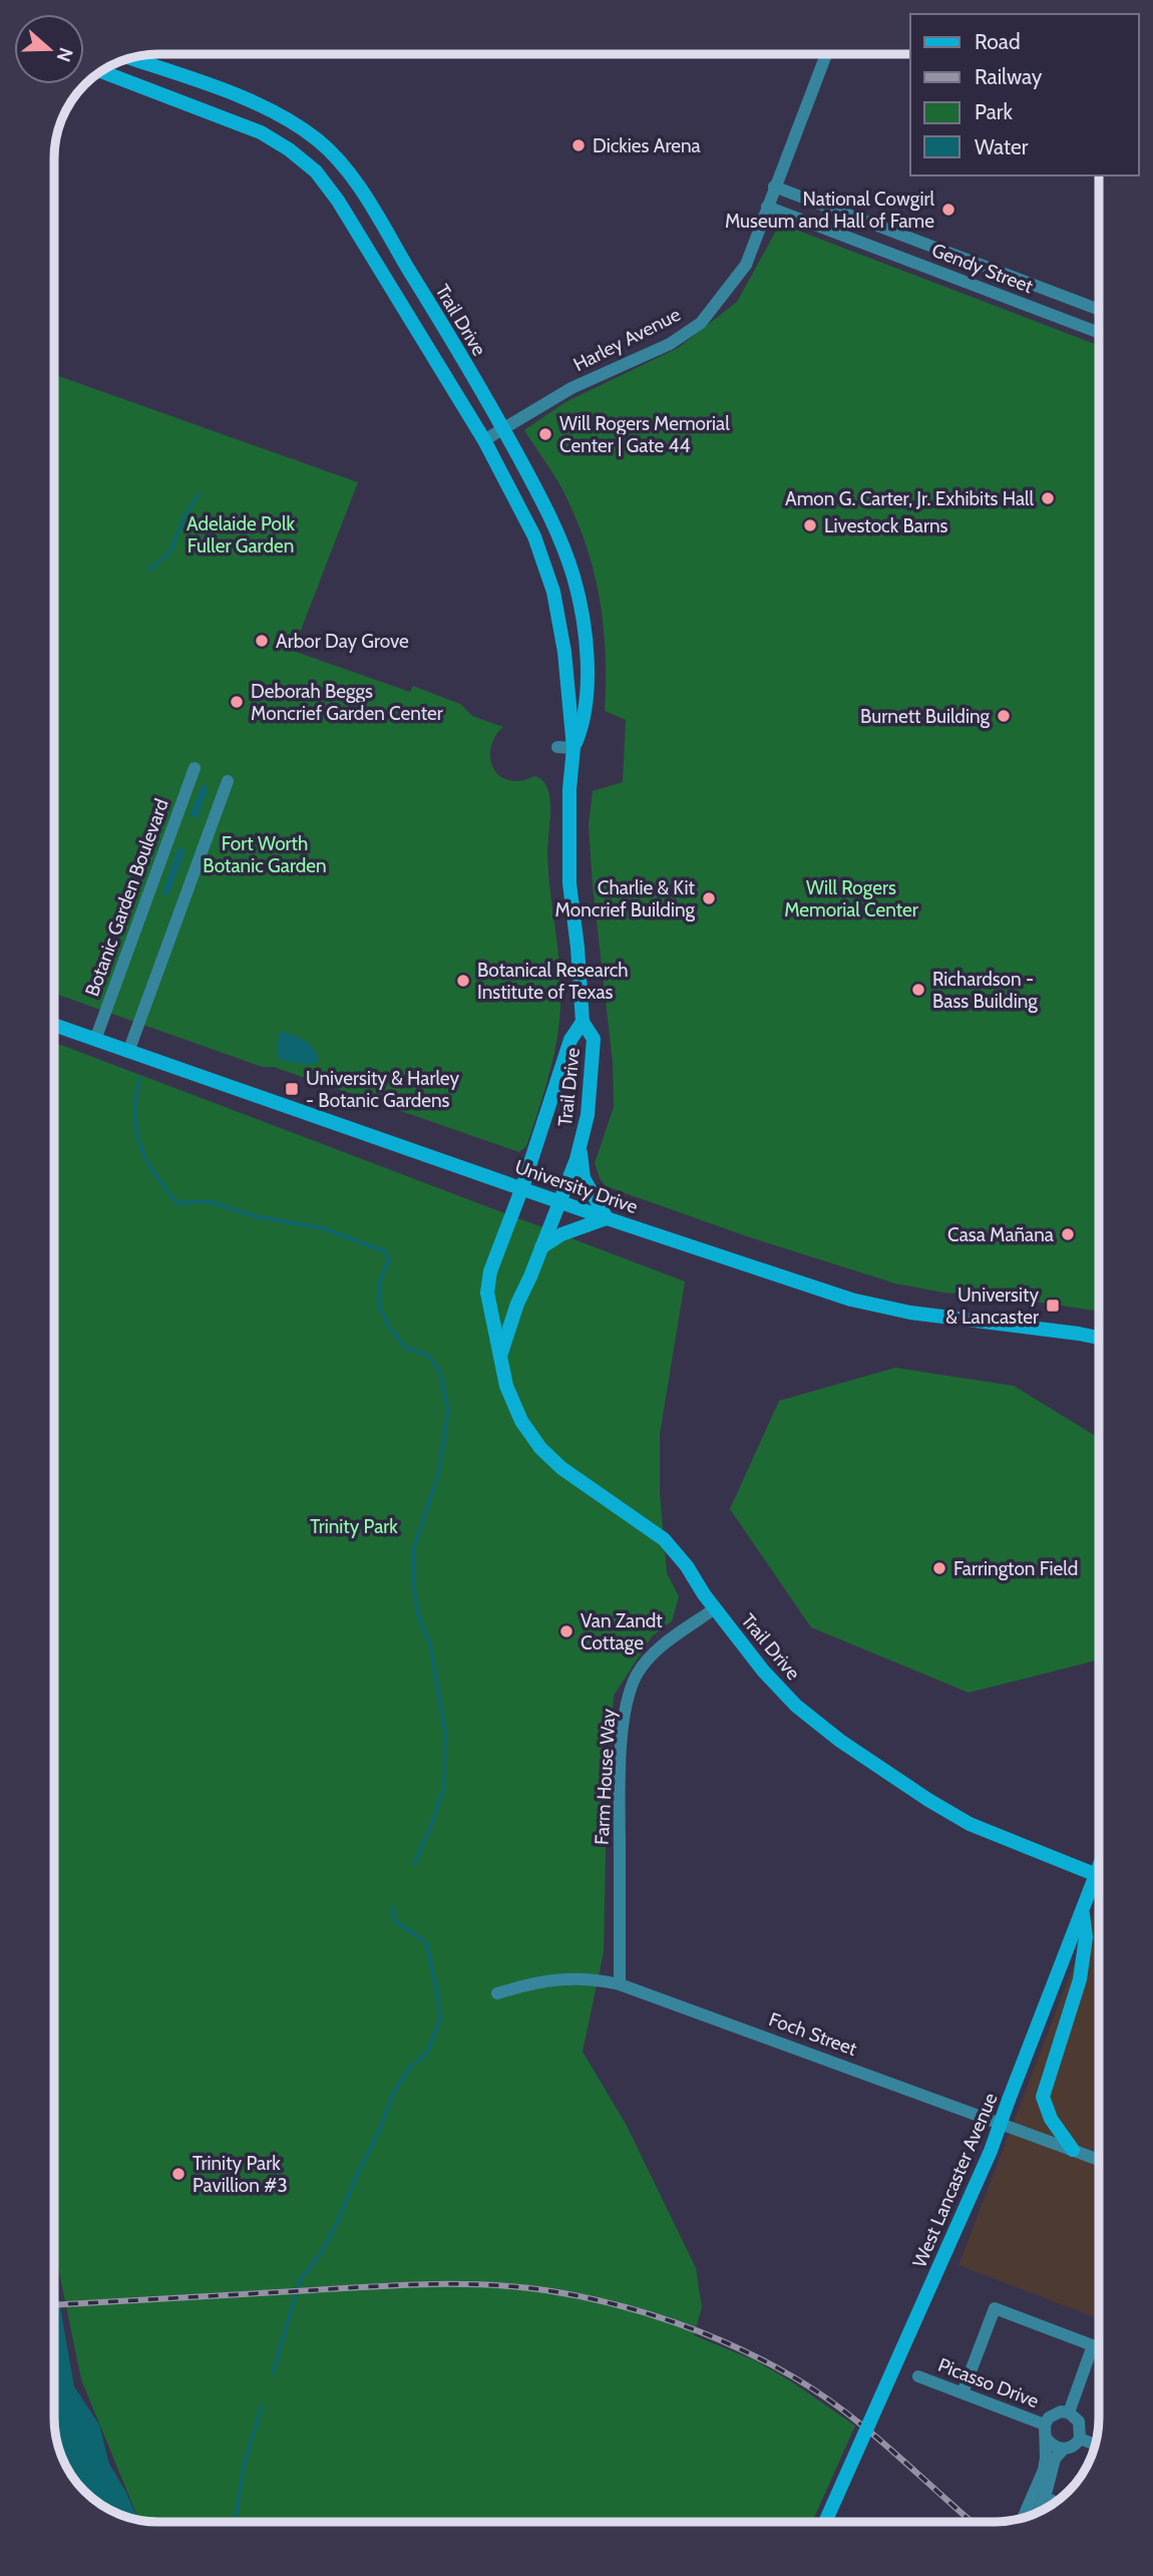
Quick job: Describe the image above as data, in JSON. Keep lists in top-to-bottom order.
{
  "streets": {
    "street": [
      "Gendy Street",
      "Trail Drive",
      "Harley Avenue",
      "Botanic Garden Boulevard",
      "University Drive",
      "Farm House Way",
      "Foch Street",
      "West Lancaster Avenue",
      "Picasso Drive"
    ]
  },
  "crossings": [
    ["Gendy Street", "Harley Avenue"],
    ["Trail Drive", "Harley Avenue"],
    ["Trail Drive", "University Drive"],
    ["Trail Drive", "Farm House Way"],
    ["Botanic Garden Boulevard", "University Drive"],
    ["Farm House Way", "Foch Street"]
  ],
  "parks": [
    "Adelaide Polk Fuller Garden",
    "Fort Worth Botanic Garden",
    "Will Rogers Memorial Center",
    "Trinity Park"
  ],
  "places": {
    "other": [
      "Dickies Arena",
      "National Cowgirl Museum and Hall of Fame",
      "Will Rogers Memorial Center | Gate 44",
      "Amon G. Carter, Jr. Exhibits Hall",
      "Livestock Barns",
      "Arbor Day Grove",
      "Deborah Beggs Moncrief Garden Center",
      "Burnett Building",
      "Charlie & Kit Moncrief Building",
      "Botanical Research Institute of Texas",
      "Richardson - Bass Building",
      "Casa Mañana",
      "Farrington Field",
      "Van Zandt Cottage",
      "Trinity Park Pavillion #3"
    ],
    "transit": ["University & Harley - Botanic Gardens", "University & Lancaster"]
  },
  "legend": [
    "Road",
    "Railway",
    "Park",
    "Water"
  ],
  "north": "right"
}
